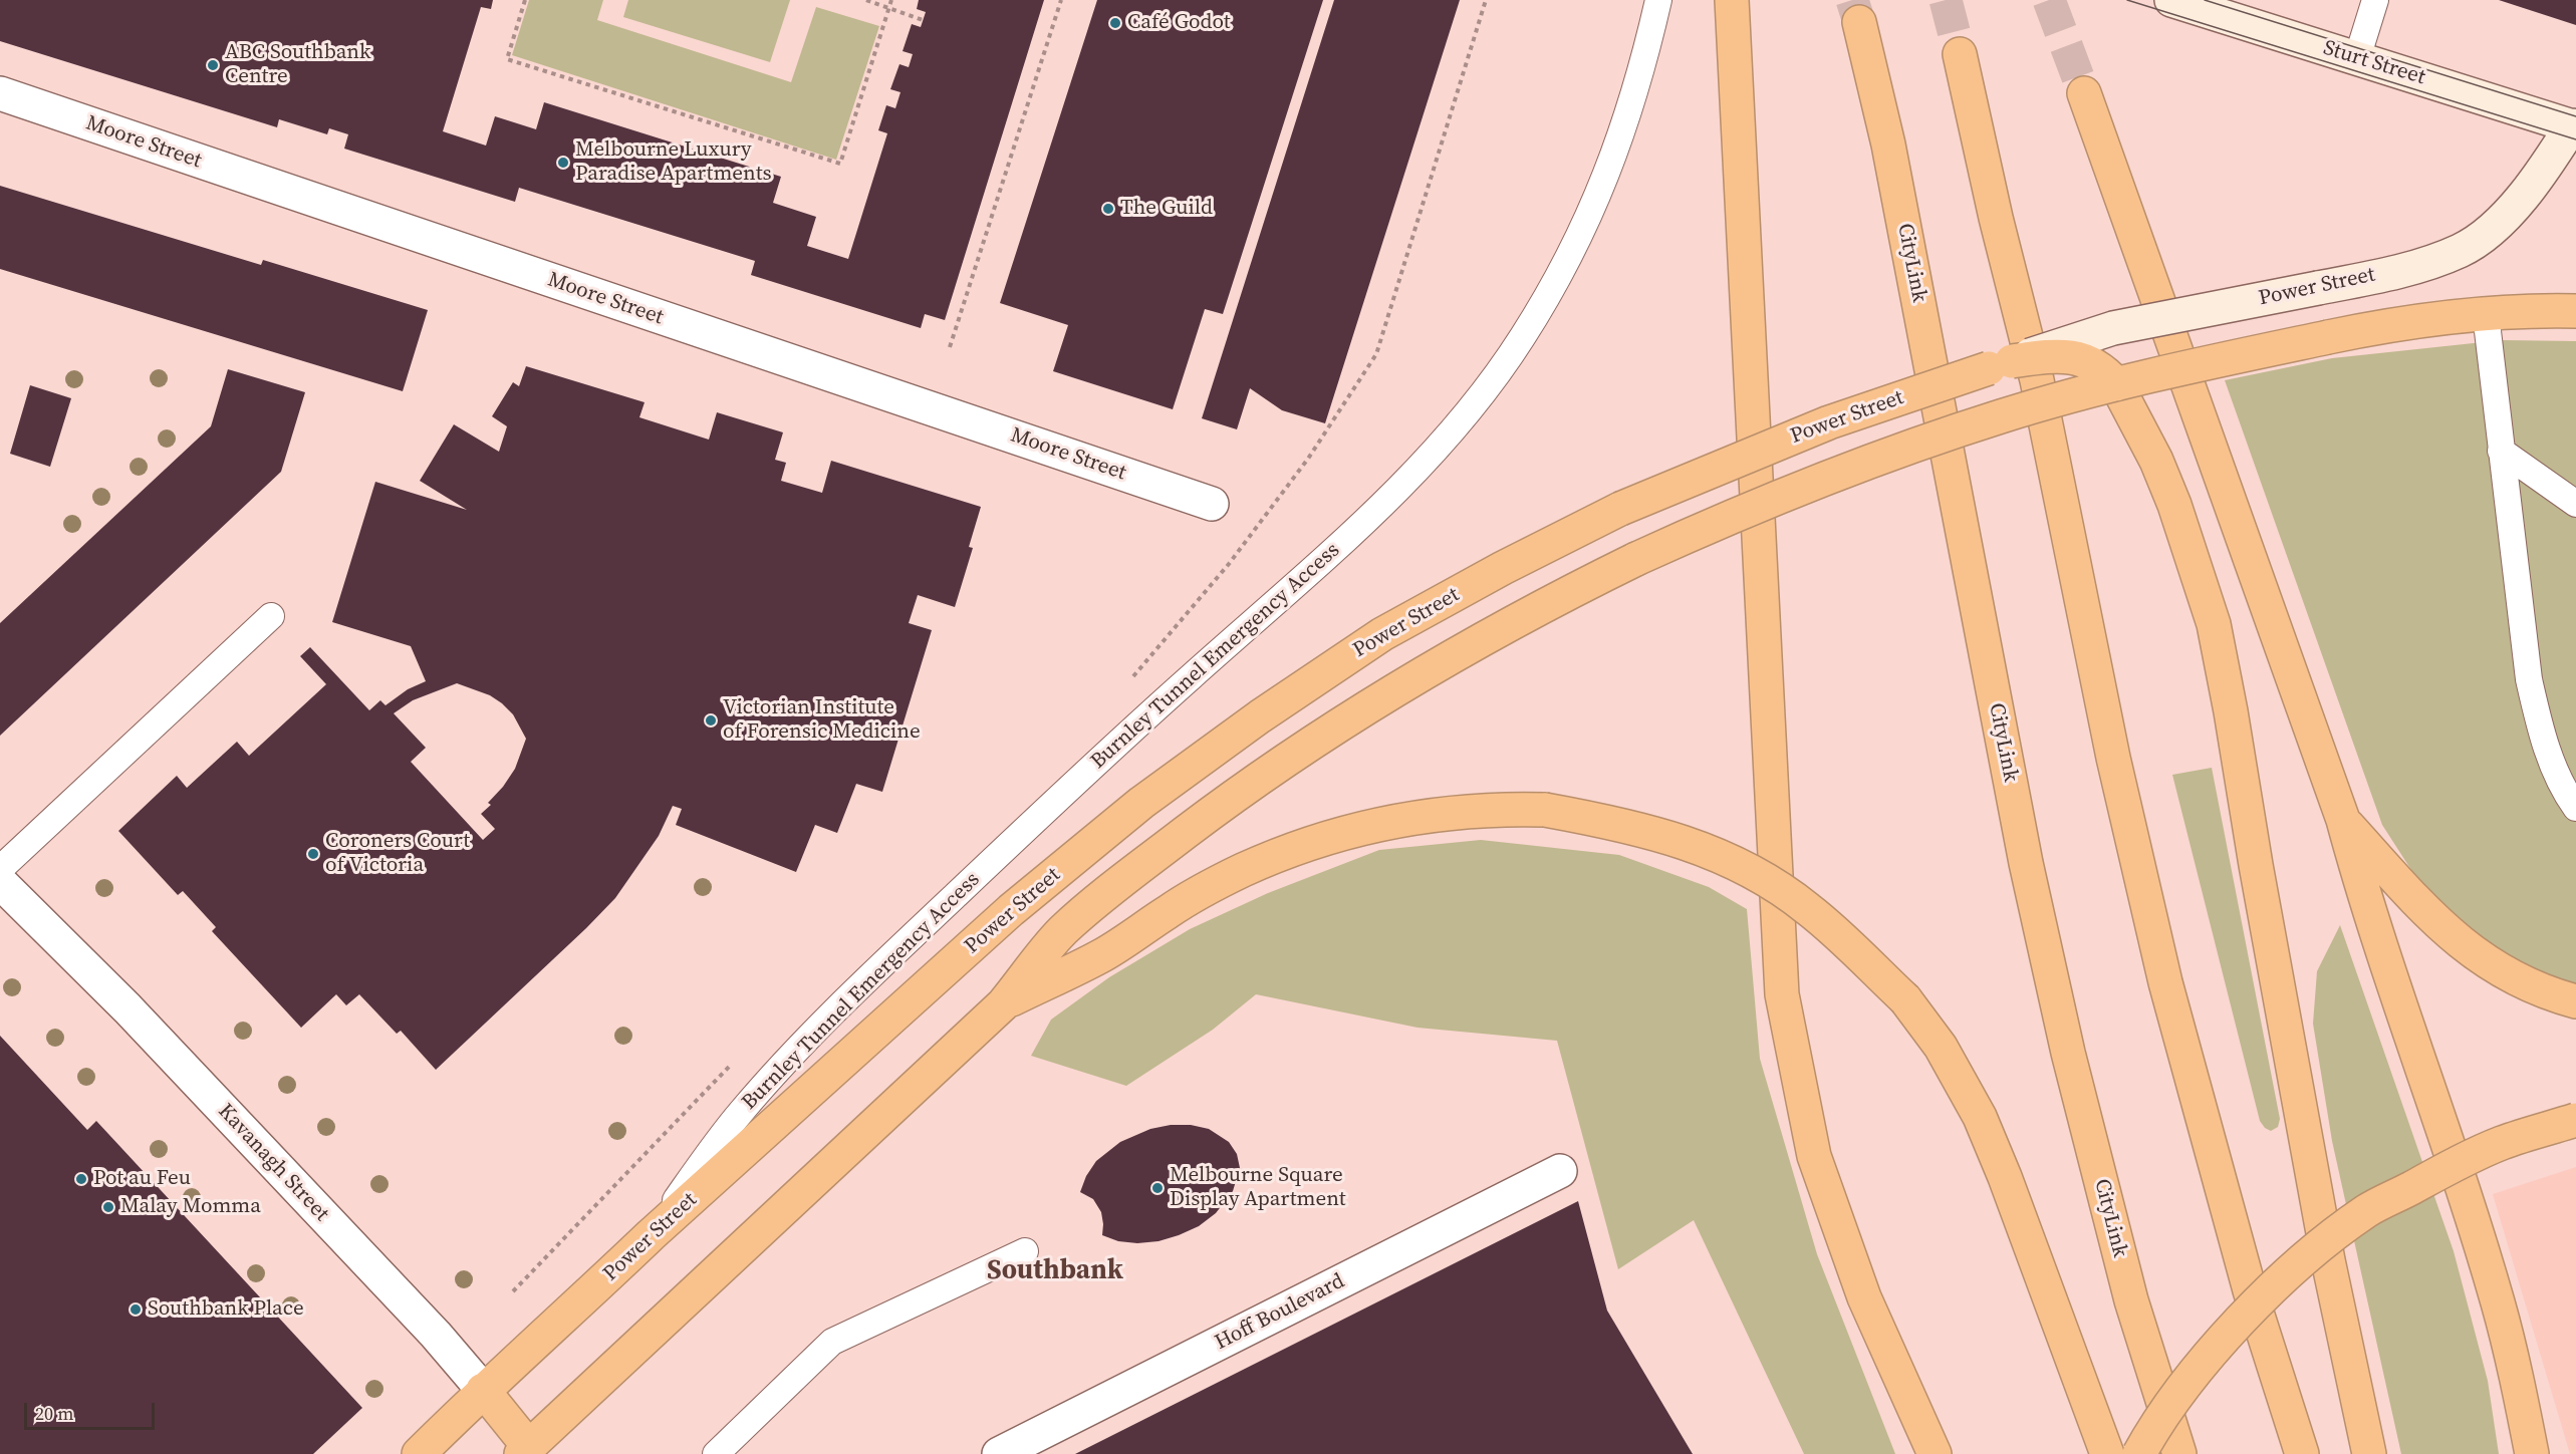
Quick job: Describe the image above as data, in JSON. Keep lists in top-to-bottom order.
{
  "streets": {
    "highway": ["CityLink", "Power Street", "Kavanagh Street"],
    "main road": ["Sturt Street"],
    "street": ["Moore Street", "Hoff Boulevard"],
    "lane": ["Burnley Tunnel Emergency Access"]
  },
  "crossings": [
    ["Sturt Street", "Power Street"],
    ["Power Street", "Burnley Tunnel Emergency Access"],
    ["Power Street", "Kavanagh Street"]
  ],
  "districts": ["Southbank"],
  "places": [
    "Café Godot",
    "ABC Southbank Centre",
    "Melbourne Luxury Paradise Apartments",
    "The Guild",
    "Victorian Institute of Forensic Medicine",
    "Coroners Court of Victoria",
    "Pot au Feu",
    "Melbourne Square Display Apartment",
    "Malay Momma",
    "Southbank Place"
  ],
  "scale_bar": "20 m"
}
